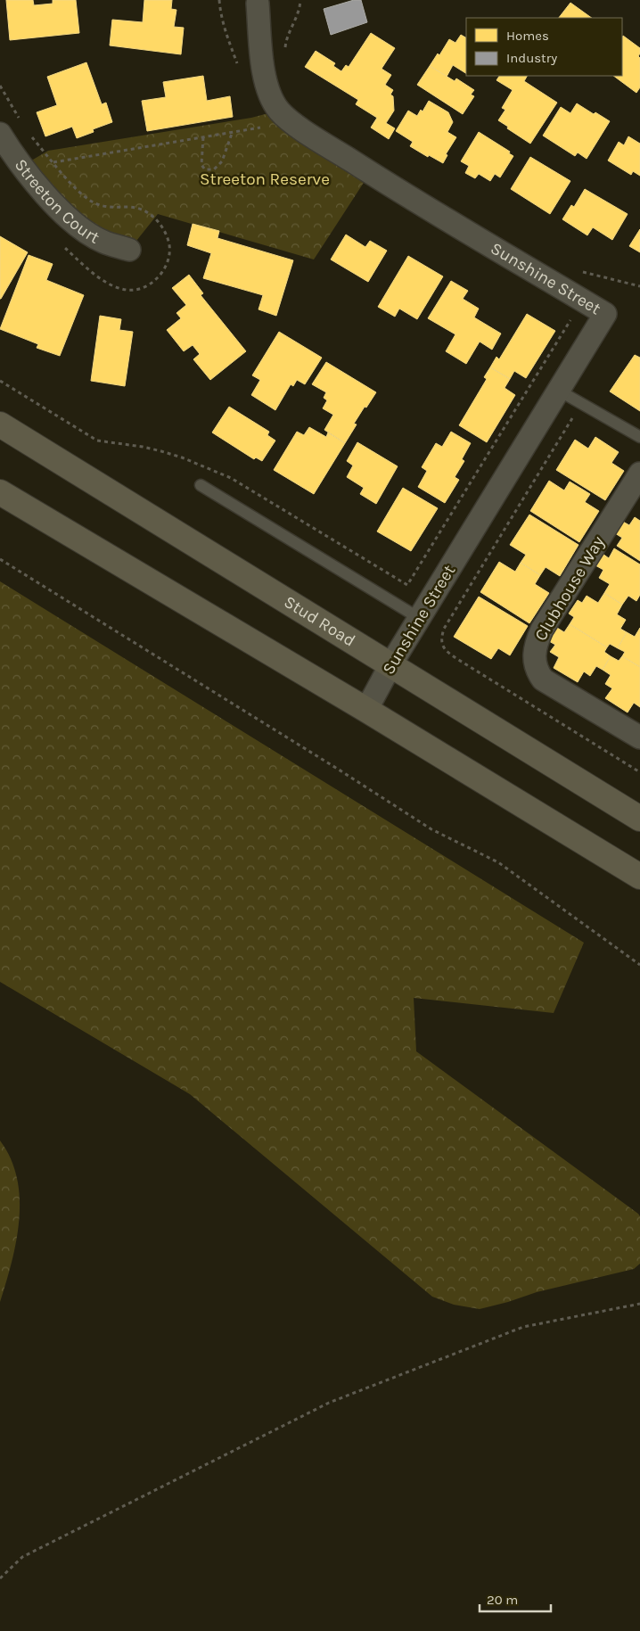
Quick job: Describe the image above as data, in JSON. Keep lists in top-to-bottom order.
{
  "streets": {
    "highway": ["Stud Road"],
    "street": ["Streeton Court", "Sunshine Street", "Clubhouse Way"]
  },
  "crossings": [
    ["Sunshine Street", "Stud Road"]
  ],
  "parks": ["Streeton Reserve"],
  "legend": ["Homes", "Industry"],
  "scale_bar": "20 m"
}
